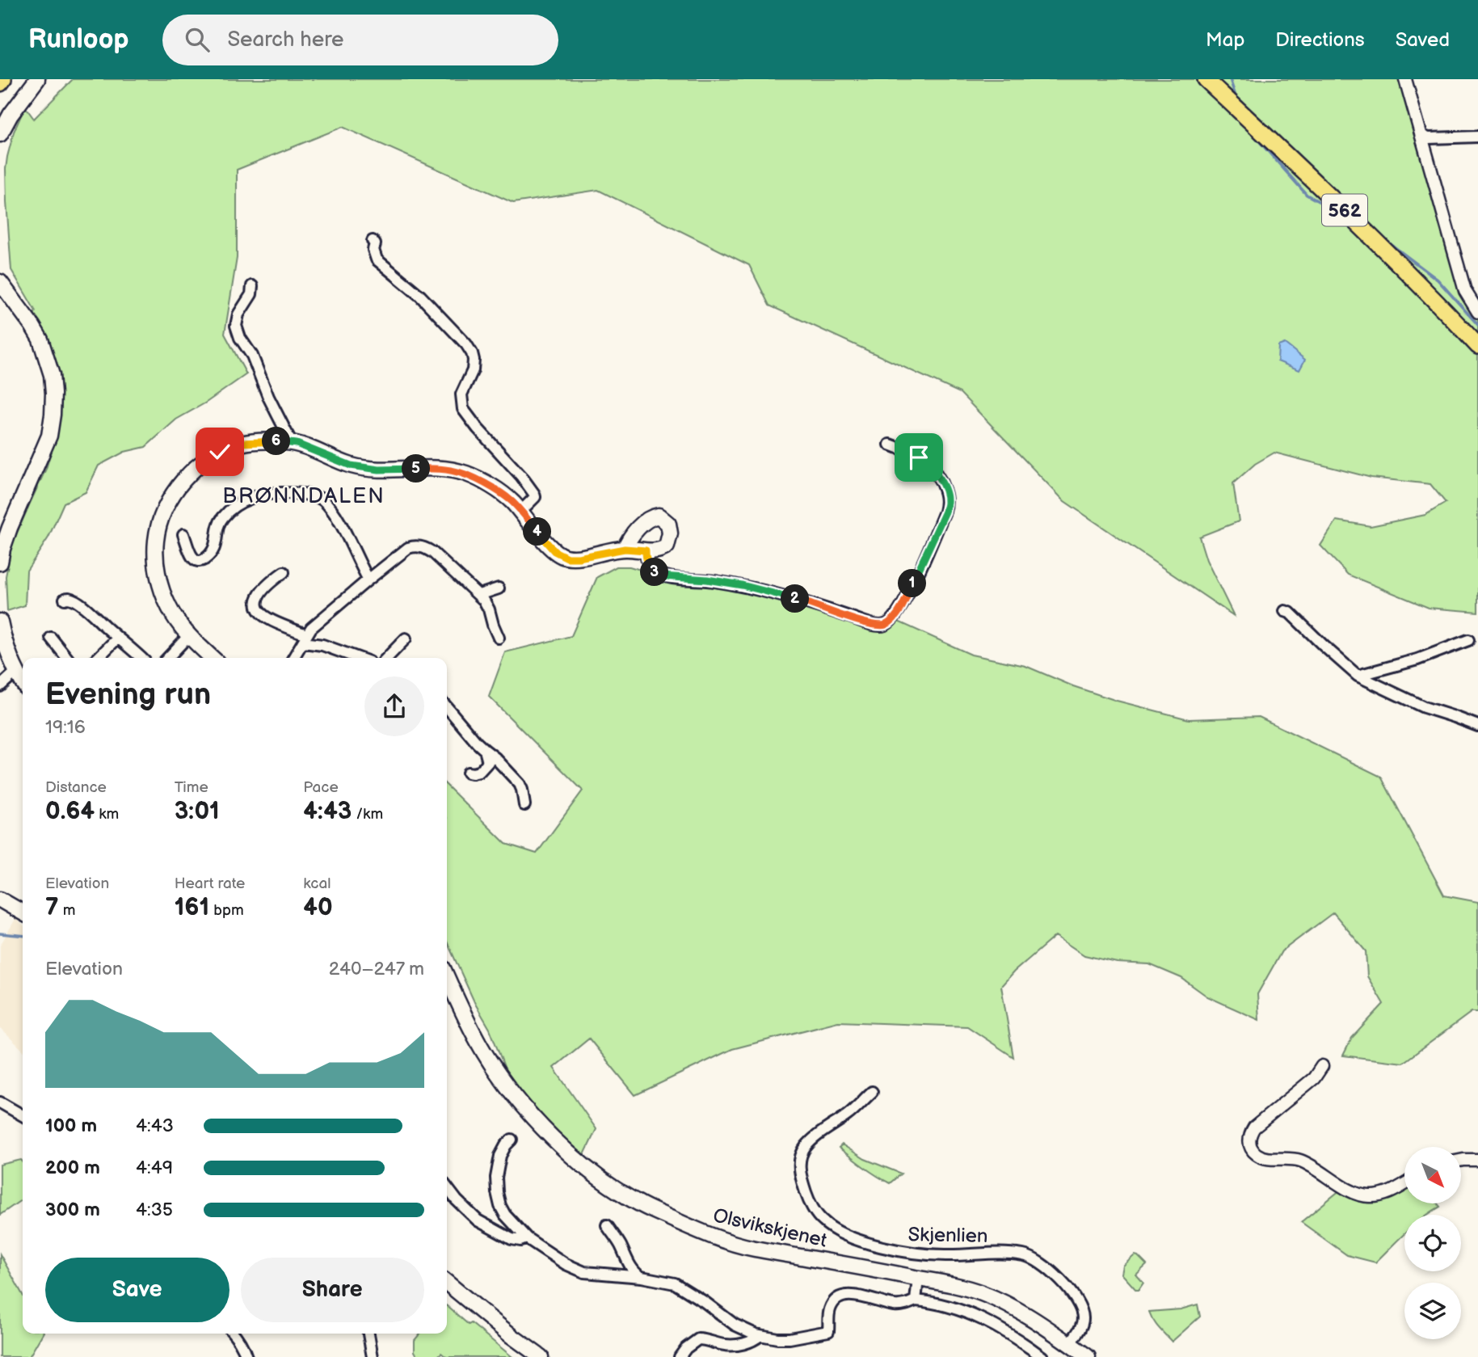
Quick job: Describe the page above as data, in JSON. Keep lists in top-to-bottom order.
{
  "streets": {
    "main road": ["562", "Olsvikskjenet"],
    "street": ["Skjenlien"]
  },
  "crossings": [
    ["Olsvikskjenet", "Skjenlien"]
  ],
  "districts": ["BRØNNDALEN"],
  "north": "bottom right",
  "page": {
    "header": "Runloop",
    "search": "Search here",
    "nav": ["Map", "Directions", "Saved"],
    "pins": [
      "6",
      "5",
      "4",
      "3",
      "1",
      "2"
    ],
    "heading": ["Evening run", "19:16"],
    "stats": [
      ["Distance", "0.64 km"],
      ["Time", "3:01"],
      ["Pace", "4:43 /km"],
      ["Elevation", "7 m"],
      ["Heart rate", "161 bpm"],
      ["kcal", "40"]
    ],
    "chart": ["Elevation", "240–247 m"],
    "list": [
      {
        "name": "100 m",
        "note": "4:43"
      },
      {
        "name": "200 m",
        "note": "4:49"
      },
      {
        "name": "300 m",
        "note": "4:35"
      }
    ],
    "buttons": ["Save", "Share"]
  }
}
